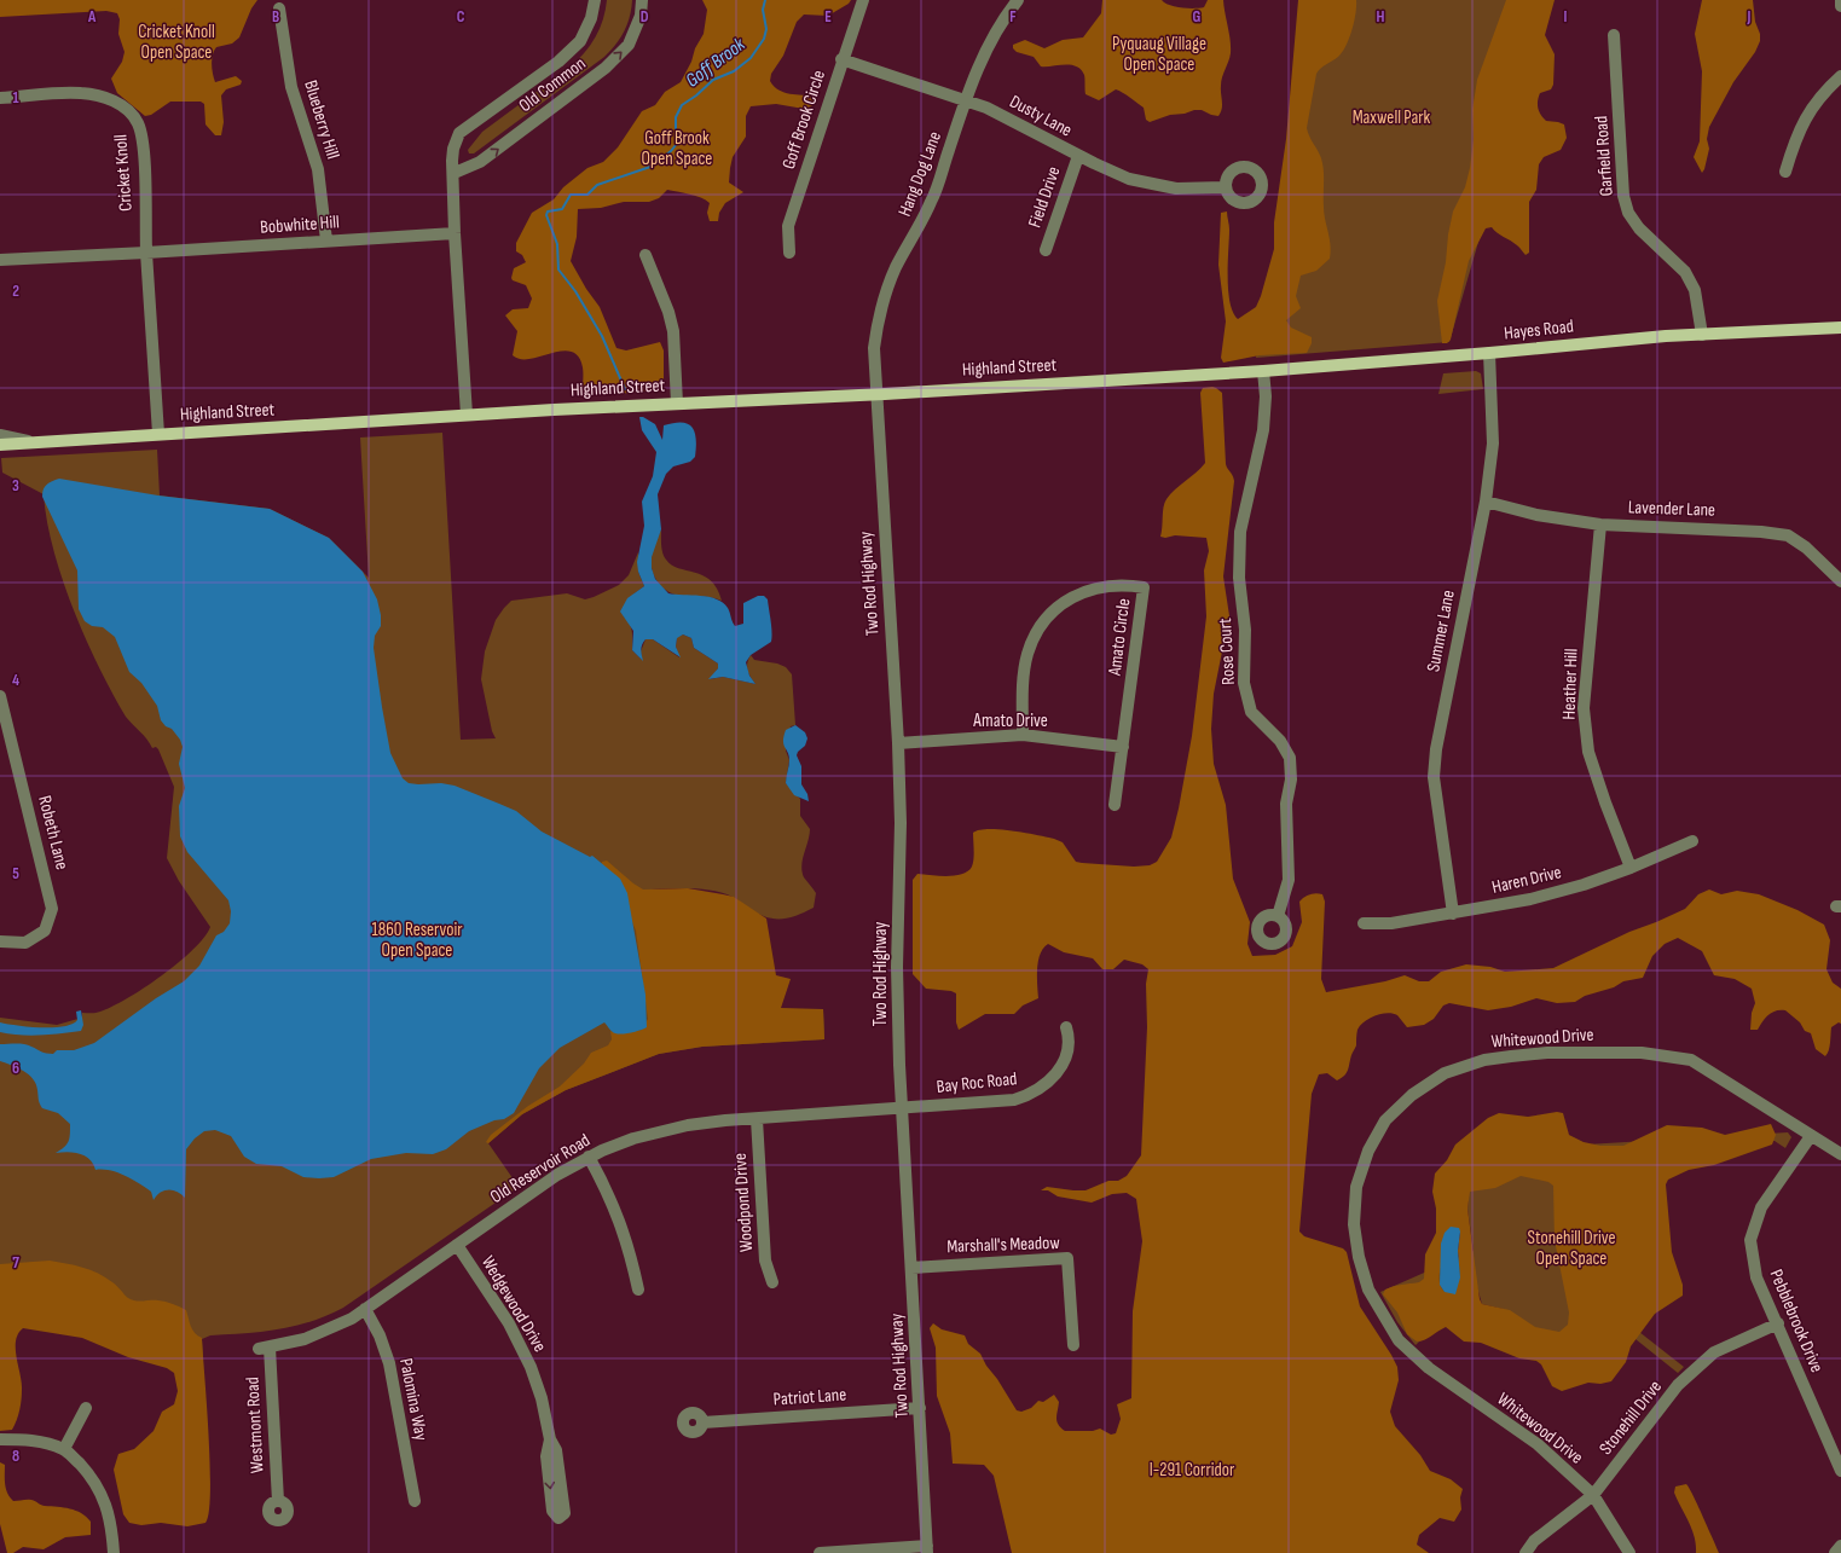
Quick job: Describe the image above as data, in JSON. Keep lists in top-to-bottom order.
{
  "streets": {
    "main road": ["Hayes Road", "Highland Street"],
    "street": [
      "Old Common",
      "Dusty Lane",
      "Blueberry Hill",
      "Goff Brook Circle",
      "Garfield Road",
      "Cricket Knoll",
      "Hang Dog Lane",
      "Field Drive",
      "Bobwhite Hill",
      "Lavender Lane",
      "Two Rod Highway",
      "Summer Lane",
      "Amato Circle",
      "Rose Court",
      "Heather Hill",
      "Amato Drive",
      "Robeth Lane",
      "Haren Drive",
      "Whitewood Drive",
      "Bay Roc Road",
      "Old Reservoir Road",
      "Woodpond Drive",
      "Marshall's Meadow",
      "Wedgewood Drive",
      "Pebblebrook Drive",
      "Patriot Lane",
      "Palomina Way",
      "Stonehill Drive",
      "Westmont Road"
    ]
  },
  "crossings": [
    ["Old Common", "Bobwhite Hill"],
    ["Old Common", "Highland Street"],
    ["Dusty Lane", "Goff Brook Circle"],
    ["Dusty Lane", "Hang Dog Lane"],
    ["Dusty Lane", "Field Drive"],
    ["Blueberry Hill", "Bobwhite Hill"],
    ["Garfield Road", "Hayes Road"],
    ["Cricket Knoll", "Bobwhite Hill"],
    ["Cricket Knoll", "Highland Street"],
    ["Hang Dog Lane", "Highland Street"],
    ["Hang Dog Lane", "Two Rod Highway"],
    ["Hayes Road", "Highland Street"],
    ["Hayes Road", "Summer Lane"],
    ["Hayes Road", "Rose Court"],
    ["Highland Street", "Two Rod Highway"],
    ["Lavender Lane", "Summer Lane"],
    ["Lavender Lane", "Heather Hill"],
    ["Two Rod Highway", "Amato Drive"],
    ["Two Rod Highway", "Bay Roc Road"],
    ["Two Rod Highway", "Old Reservoir Road"],
    ["Two Rod Highway", "Marshall's Meadow"],
    ["Two Rod Highway", "Patriot Lane"],
    ["Summer Lane", "Haren Drive"],
    ["Amato Circle", "Amato Drive"],
    ["Heather Hill", "Haren Drive"],
    ["Whitewood Drive", "Pebblebrook Drive"],
    ["Whitewood Drive", "Stonehill Drive"],
    ["Bay Roc Road", "Old Reservoir Road"],
    ["Old Reservoir Road", "Woodpond Drive"],
    ["Old Reservoir Road", "Wedgewood Drive"],
    ["Old Reservoir Road", "Palomina Way"],
    ["Old Reservoir Road", "Westmont Road"],
    ["Pebblebrook Drive", "Stonehill Drive"]
  ],
  "water": ["Goff Brook"],
  "parks": [
    "Cricket Knoll Open Space",
    "Pyquaug Village Open Space",
    "Maxwell Park",
    "Goff Brook Open Space",
    "1860 Reservoir Open Space",
    "Stonehill Drive Open Space",
    "I-291 Corridor"
  ],
  "grid": {
    "columns": [
      "A",
      "B",
      "C",
      "D",
      "E",
      "F",
      "G",
      "H",
      "I",
      "J"
    ],
    "rows": [
      "1",
      "2",
      "3",
      "4",
      "5",
      "6",
      "7",
      "8"
    ]
  }
}
